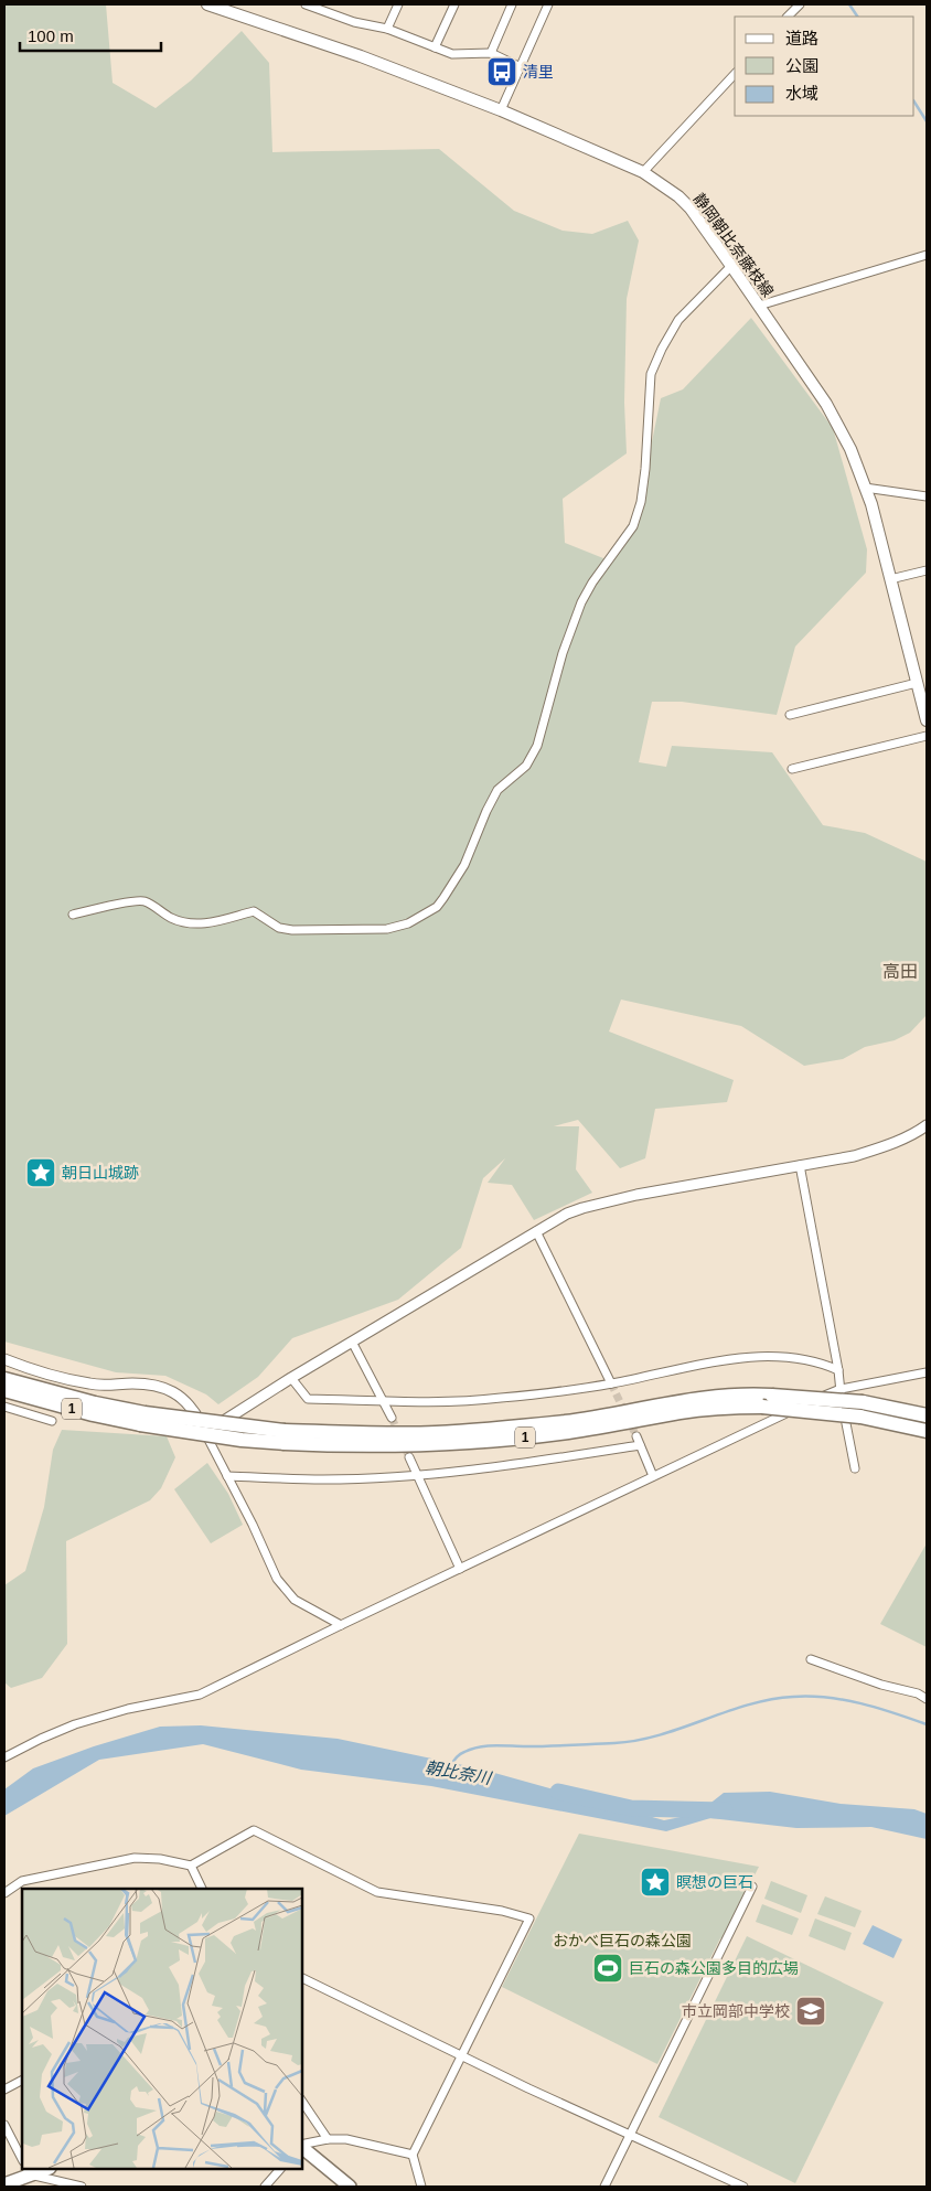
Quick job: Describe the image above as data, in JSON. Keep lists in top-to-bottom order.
{
  "streets": {
    "highway": ["1"],
    "main road": ["静岡朝比奈藤枝線"]
  },
  "districts": ["高田"],
  "water": ["朝比奈川"],
  "parks": ["おかべ巨石の森公園"],
  "places": {
    "bus stop": ["清里"],
    "place": ["朝日山城跡", "瞑想の巨石"],
    "sports": ["巨石の森公園多目的広場"],
    "school or university": ["市立岡部中学校"]
  },
  "legend": ["道路", "公園", "水域"],
  "scale_bar": "100 m"
}
